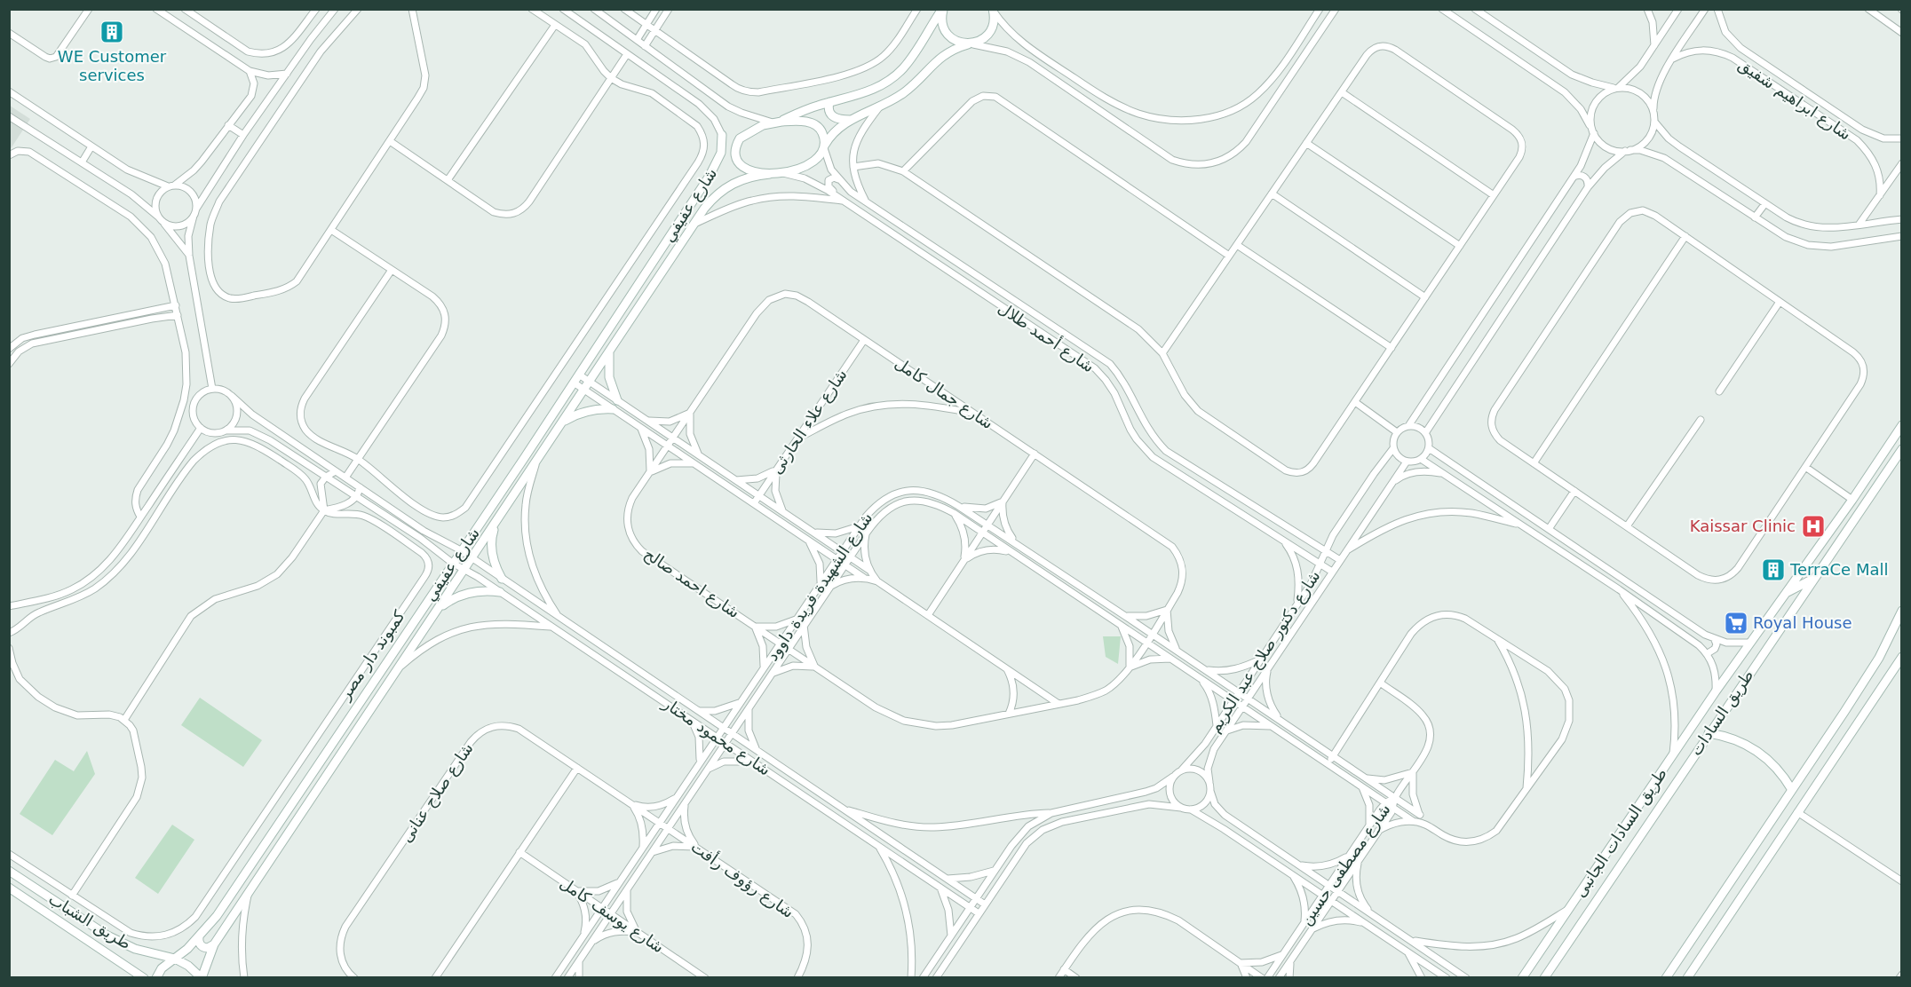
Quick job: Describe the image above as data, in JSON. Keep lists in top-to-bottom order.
{
  "streets": {
    "street": [
      "شارع ابراهيم شفيق",
      "شارع عفيفي",
      "شارع أحمد طلال",
      "شارع جمال كامل",
      "شارع علاء الحارثى",
      "شارع احمد صالح",
      "شارع الشهيدة فريدة داوود",
      "شارع دكتور صلاح عبد الكريم",
      "كمبوند دار مصر",
      "طريق السادات",
      "شارع محمود مختار",
      "شارع صلاح عنانى",
      "طريق السادات الجانبى",
      "شارع مصطفى حسين",
      "شارع رؤوف رأفت",
      "شارع يوسف كامل",
      "طريق الشباب"
    ]
  },
  "crossings": [
    ["شارع عفيفي", "شارع أحمد طلال"],
    ["شارع عفيفي", "شارع محمود مختار"],
    ["شارع عفيفي", "طريق الشباب"],
    ["شارع أحمد طلال", "شارع دكتور صلاح عبد الكريم"],
    ["شارع جمال كامل", "شارع علاء الحارثى"],
    ["شارع جمال كامل", "شارع احمد صالح"],
    ["شارع جمال كامل", "شارع الشهيدة فريدة داوود"],
    ["شارع احمد صالح", "شارع الشهيدة فريدة داوود"],
    ["شارع الشهيدة فريدة داوود", "شارع دكتور صلاح عبد الكريم"],
    ["شارع الشهيدة فريدة داوود", "شارع محمود مختار"],
    ["شارع الشهيدة فريدة داوود", "شارع صلاح عنانى"],
    ["شارع الشهيدة فريدة داوود", "شارع مصطفى حسين"],
    ["شارع الشهيدة فريدة داوود", "شارع رؤوف رأفت"],
    ["شارع الشهيدة فريدة داوود", "شارع يوسف كامل"],
    ["شارع دكتور صلاح عبد الكريم", "شارع مصطفى حسين"],
    ["شارع صلاح عنانى", "شارع رؤوف رأفت"],
    ["شارع صلاح عنانى", "شارع يوسف كامل"]
  ],
  "places": {
    "building": ["WE Customer services", "TerraCe Mall"],
    "hospital": ["Kaissar Clinic"],
    "supermarket": ["Royal House"]
  }
}
